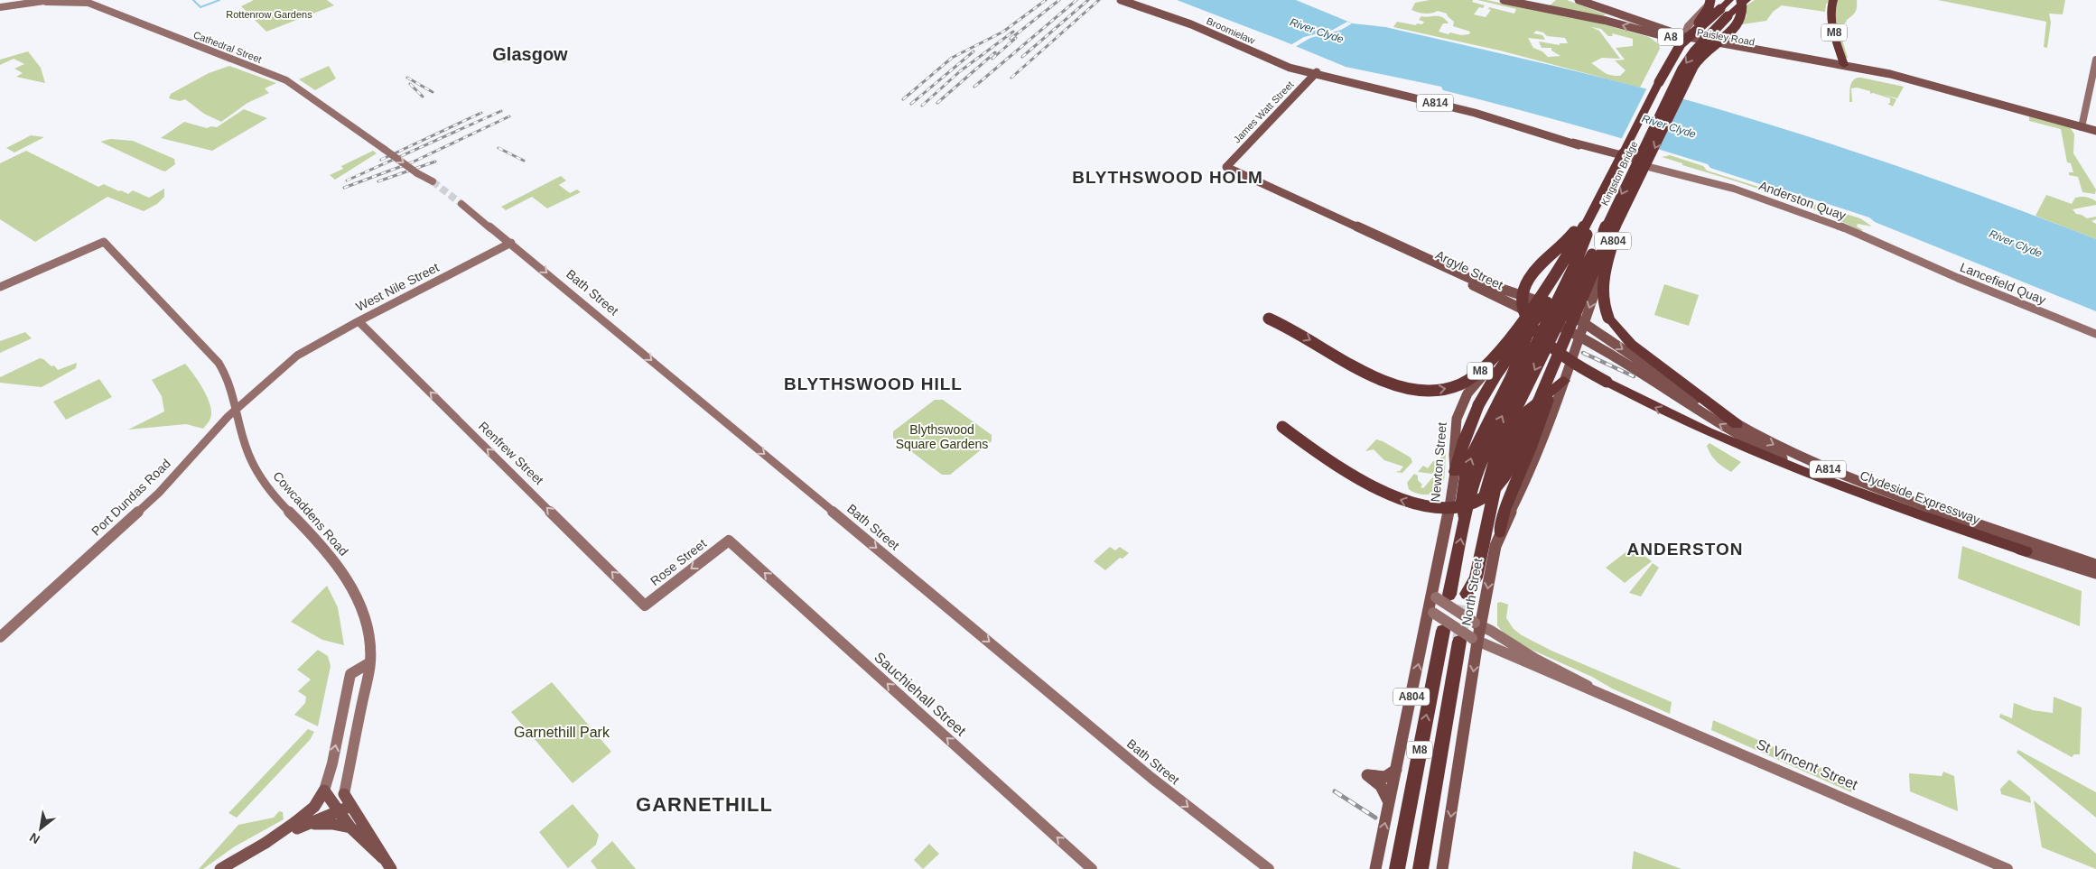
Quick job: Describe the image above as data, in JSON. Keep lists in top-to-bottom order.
{
  "streets": {
    "highway": ["M8", "Kingston Bridge"],
    "main road": [
      "Broomielaw",
      "A8",
      "Paisley Road",
      "A814",
      "James Watt Street",
      "Anderston Quay",
      "A804",
      "Argyle Street",
      "Newton Street",
      "Clydeside Expressway",
      "North Street"
    ],
    "street": [
      "Cathedral Street",
      "Lancefield Quay",
      "West Nile Street",
      "Bath Street",
      "Renfrew Street",
      "Port Dundas Road",
      "Cowcaddens Road",
      "Rose Street",
      "Sauchiehall Street",
      "St Vincent Street"
    ]
  },
  "crossings": [
    ["Broomielaw", "James Watt Street"],
    ["Broomielaw", "Anderston Quay"],
    ["M8", "Paisley Road"],
    ["M8", "Kingston Bridge"],
    ["M8", "Anderston Quay"],
    ["M8", "Argyle Street"],
    ["M8", "Newton Street"],
    ["M8", "North Street"],
    ["M8", "St Vincent Street"],
    ["A8", "Paisley Road"],
    ["A8", "Kingston Bridge"],
    ["Paisley Road", "Kingston Bridge"],
    ["James Watt Street", "Argyle Street"],
    ["Kingston Bridge", "Anderston Quay"],
    ["Kingston Bridge", "Newton Street"],
    ["Anderston Quay", "A804"],
    ["Anderston Quay", "Lancefield Quay"],
    ["Anderston Quay", "Newton Street"],
    ["A804", "Argyle Street"],
    ["A804", "Clydeside Expressway"],
    ["A804", "North Street"],
    ["Argyle Street", "Newton Street"],
    ["Argyle Street", "Clydeside Expressway"],
    ["Argyle Street", "North Street"],
    ["West Nile Street", "Bath Street"],
    ["West Nile Street", "Renfrew Street"],
    ["West Nile Street", "Port Dundas Road"],
    ["Renfrew Street", "Rose Street"],
    ["Newton Street", "St Vincent Street"],
    ["Port Dundas Road", "Cowcaddens Road"],
    ["Clydeside Expressway", "North Street"],
    ["Rose Street", "Sauchiehall Street"],
    ["North Street", "St Vincent Street"]
  ],
  "one_way": [
    "Cathedral Street",
    "Bath Street",
    "Renfrew Street",
    "Rose Street",
    "North Street",
    "Sauchiehall Street"
  ],
  "districts": [
    "Glasgow",
    "BLYTHSWOOD HOLM",
    "BLYTHSWOOD HILL",
    "ANDERSTON",
    "GARNETHILL"
  ],
  "water": ["River Clyde"],
  "parks": ["Rottenrow Gardens", "Blythswood Square Gardens", "Garnethill Park"],
  "north": "bottom left"
}
